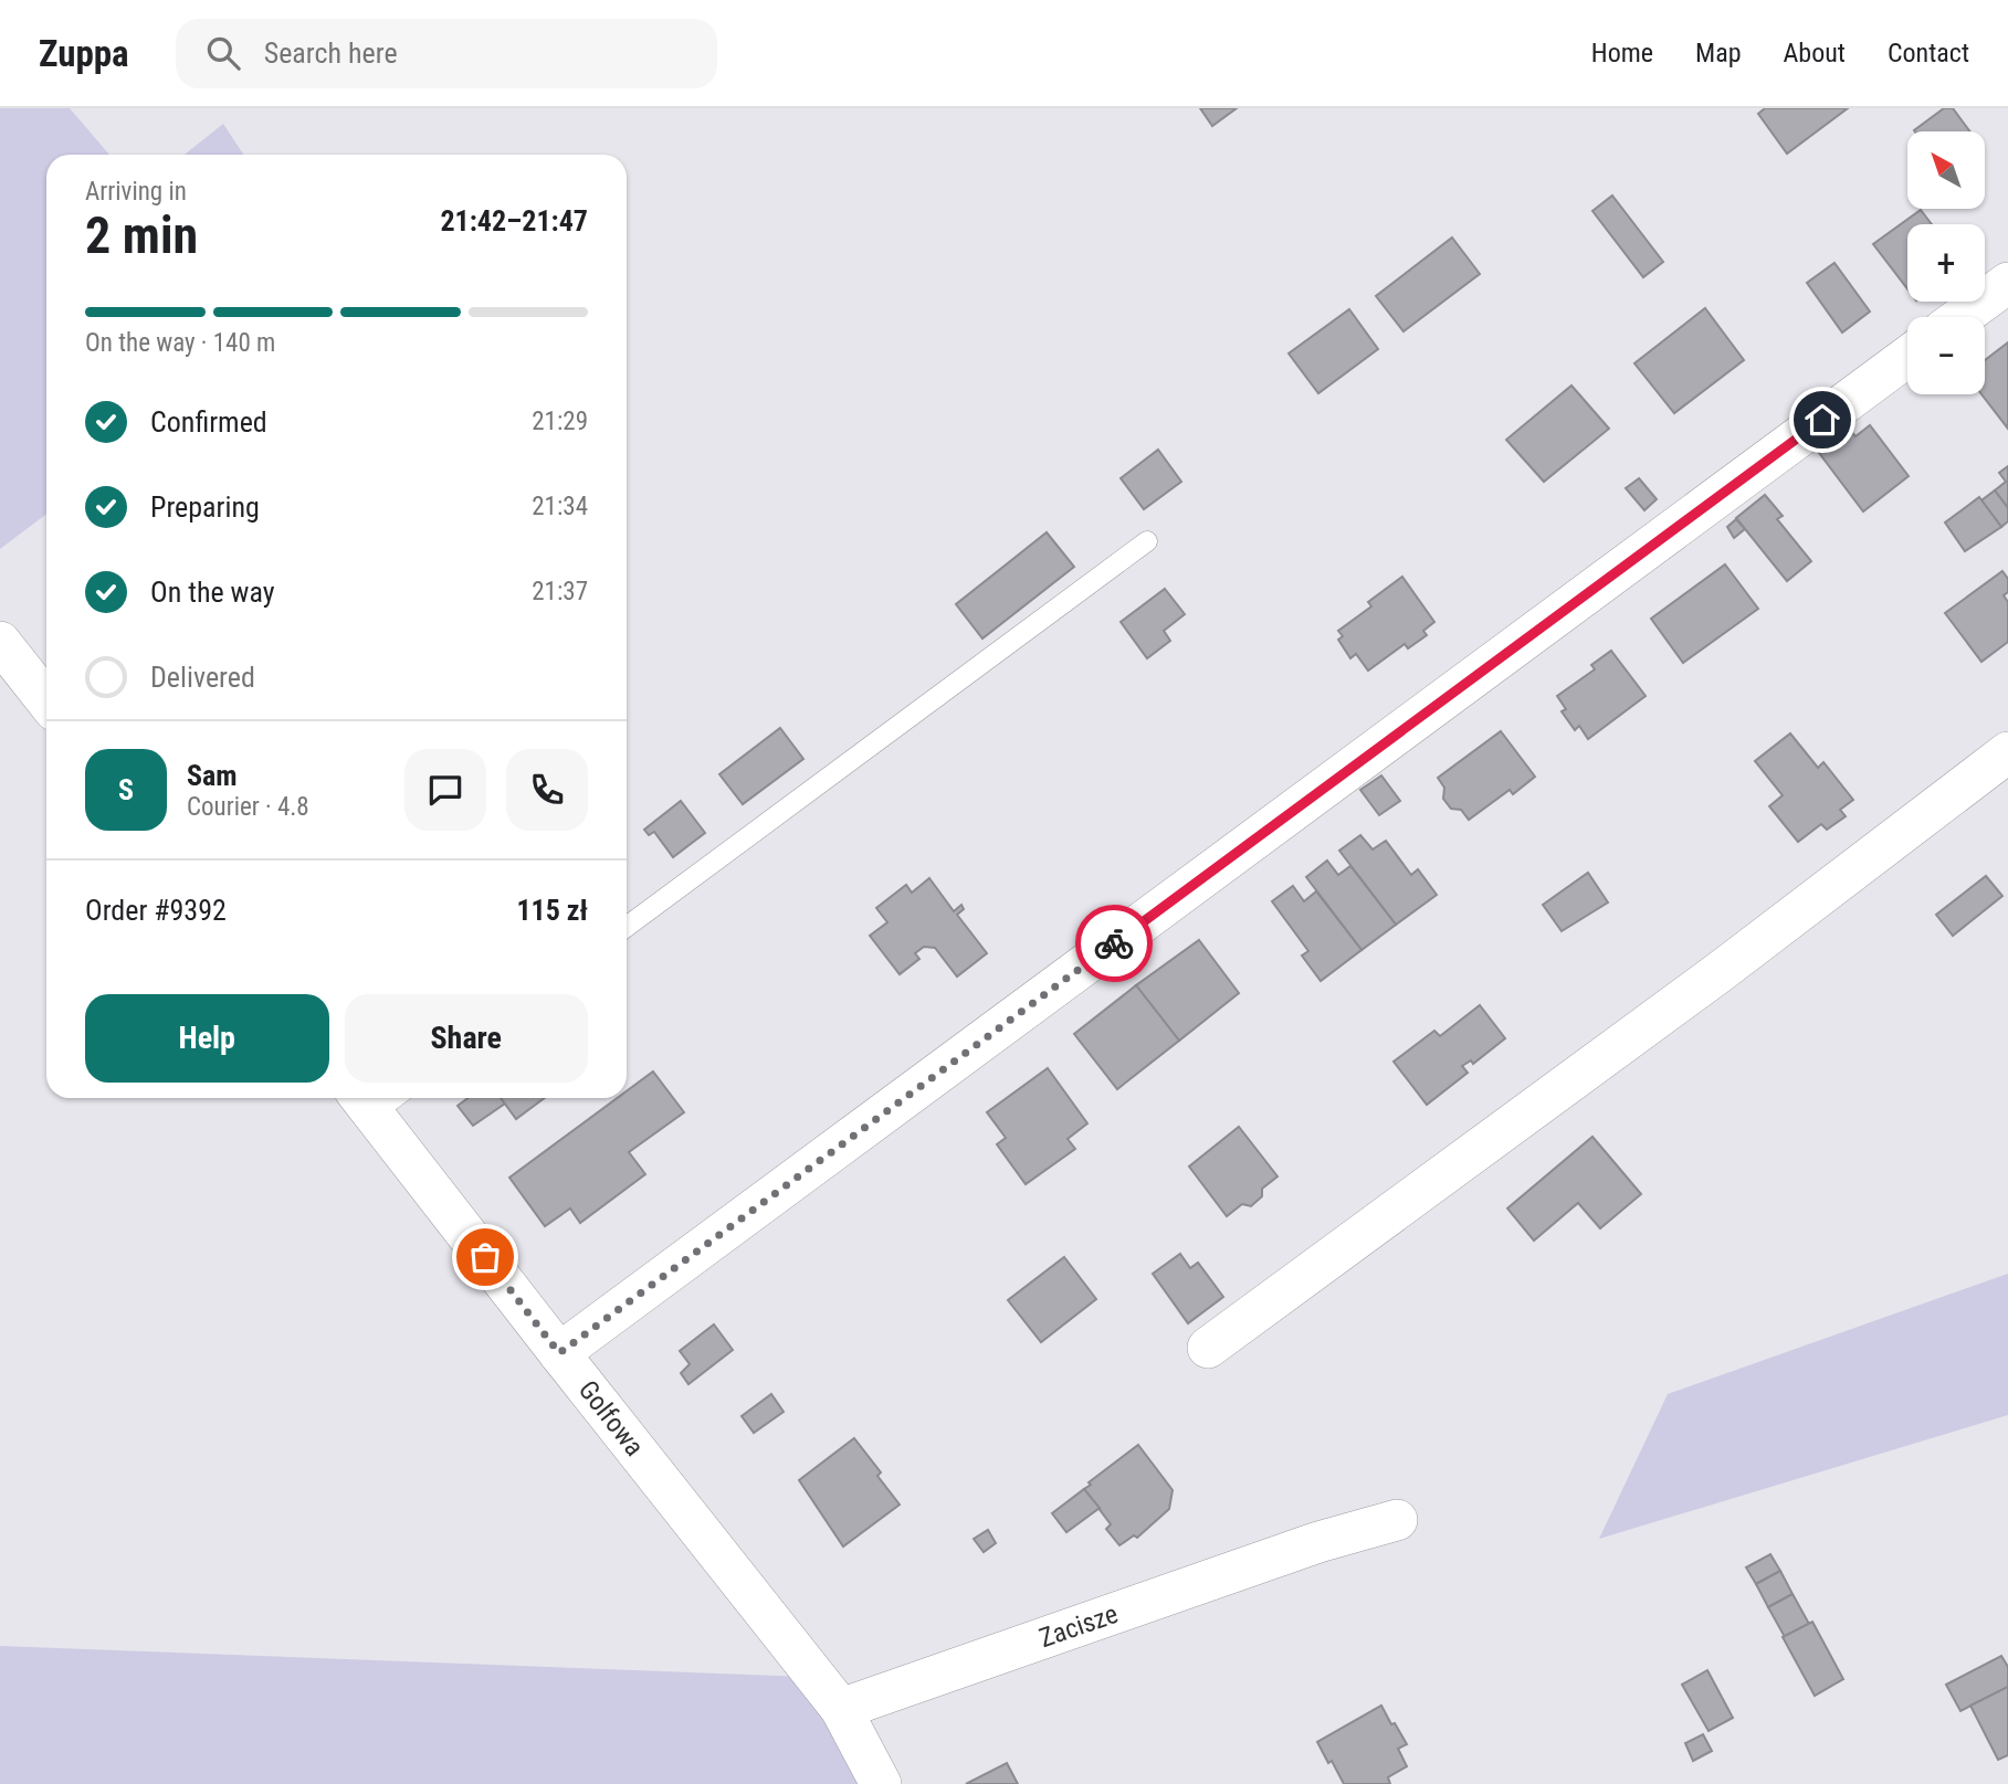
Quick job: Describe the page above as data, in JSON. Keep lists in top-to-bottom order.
{
  "streets": {
    "street": ["Golfowa", "Zacisze"]
  },
  "crossings": [
    ["Golfowa", "Zacisze"]
  ],
  "north": "top left",
  "page": {
    "header": "Zuppa",
    "search": "Search here",
    "nav": [
      "Home",
      "Map",
      "About",
      "Contact"
    ],
    "map_buttons": ["+", "−"],
    "heading": ["2 min", "Arriving in", "21:42–21:47"],
    "panel": [
      "Sam",
      "Courier · 4.8",
      "Order #9392",
      "115 zł"
    ],
    "bar": "On the way · 140 m",
    "list": [
      ["Confirmed", "21:29"],
      ["Preparing", "21:34"],
      ["On the way", "21:37"],
      "Delivered"
    ],
    "round": "S",
    "buttons": ["Help", "Share"]
  }
}
